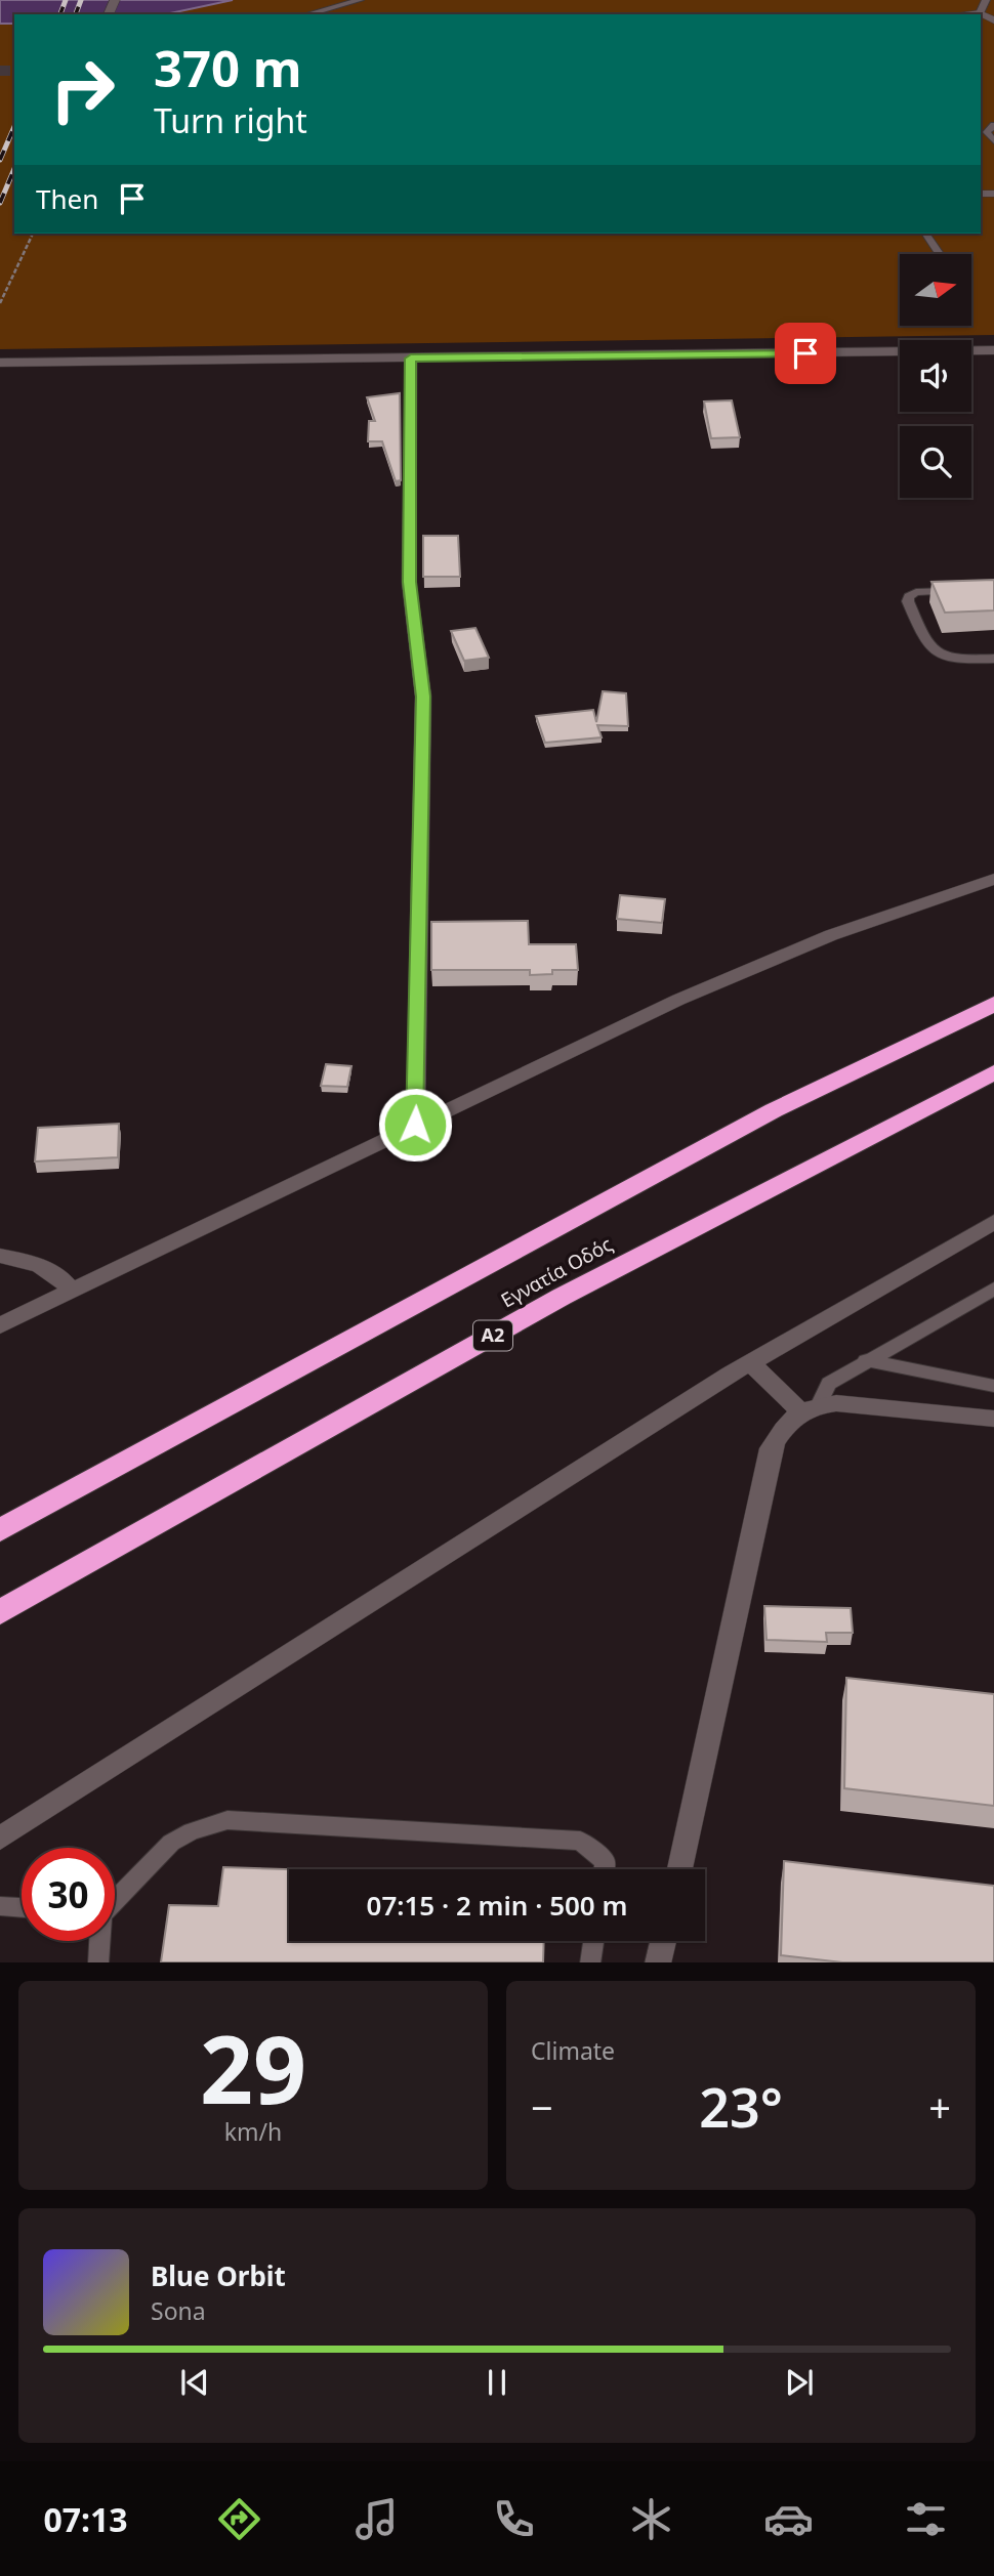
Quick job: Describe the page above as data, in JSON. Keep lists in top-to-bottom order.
{
  "streets": {
    "highway": ["Εγνατία Οδός", "Α2"]
  },
  "north": "right",
  "page": {
    "turn": ["370 m", "Turn right"],
    "then": "Then",
    "limit": "30",
    "trip": "07:15 · 2 min · 500 m",
    "tile": [
      ["29", "km/h"],
      "Climate"
    ],
    "heat": ["−", "23°", "+"],
    "song": ["Blue Orbit", "Sona"],
    "tabs": "07:13"
  }
}
